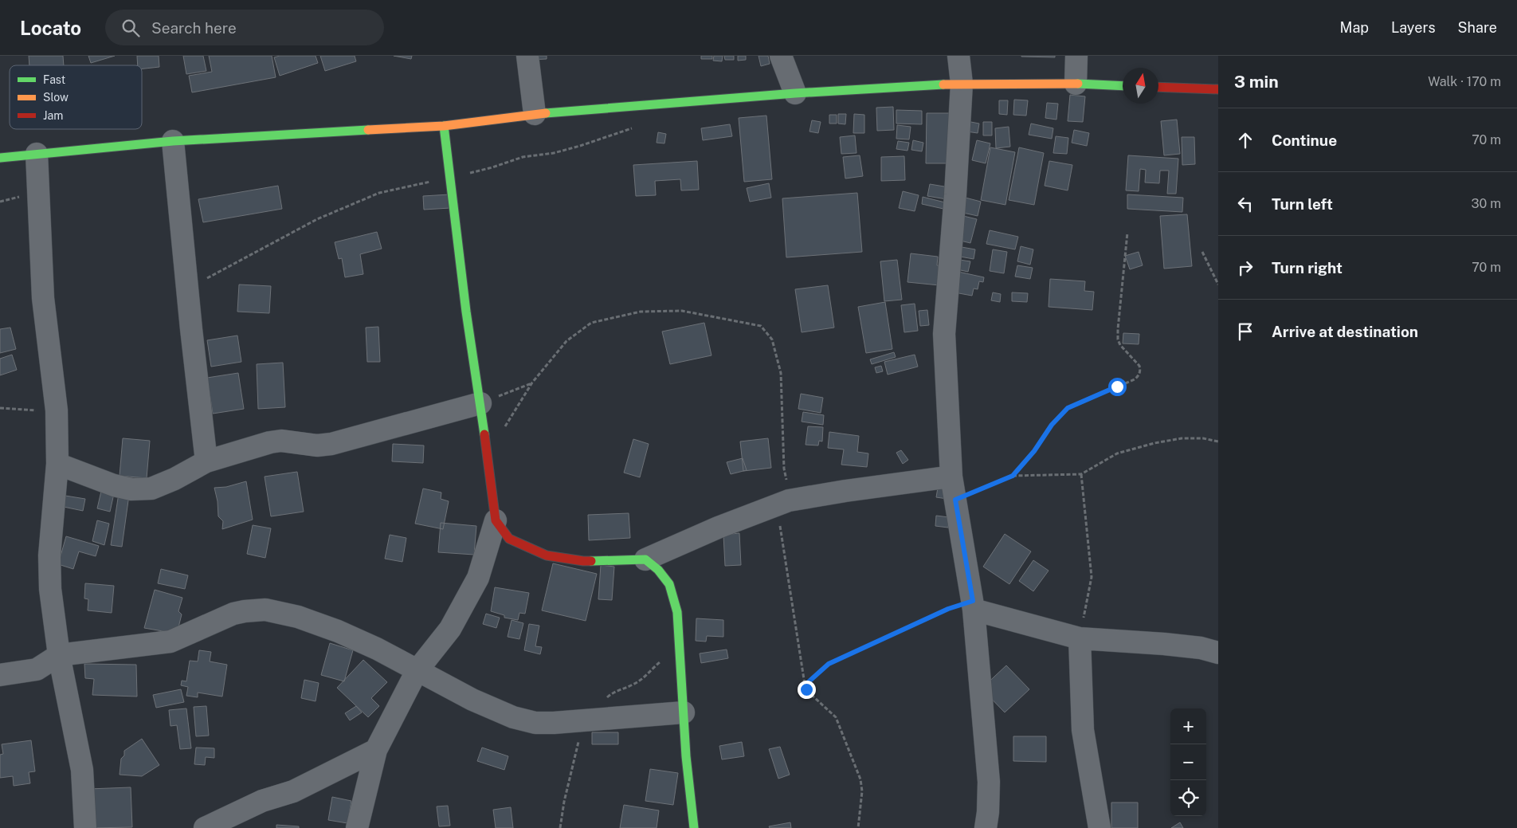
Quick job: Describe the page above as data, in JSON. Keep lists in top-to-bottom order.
{
  "legend": ["Fast", "Slow", "Jam"],
  "north": "top",
  "page": {
    "header": "Locato",
    "search": "Search here",
    "nav": ["Map", "Layers", "Share"],
    "heading": ["3 min", "Walk · 170 m"],
    "list": [
      ["Continue", "70 m"],
      ["Turn left", "30 m"],
      ["Turn right", "70 m"],
      "Arrive at destination"
    ],
    "map_buttons": ["+", "−"]
  }
}
